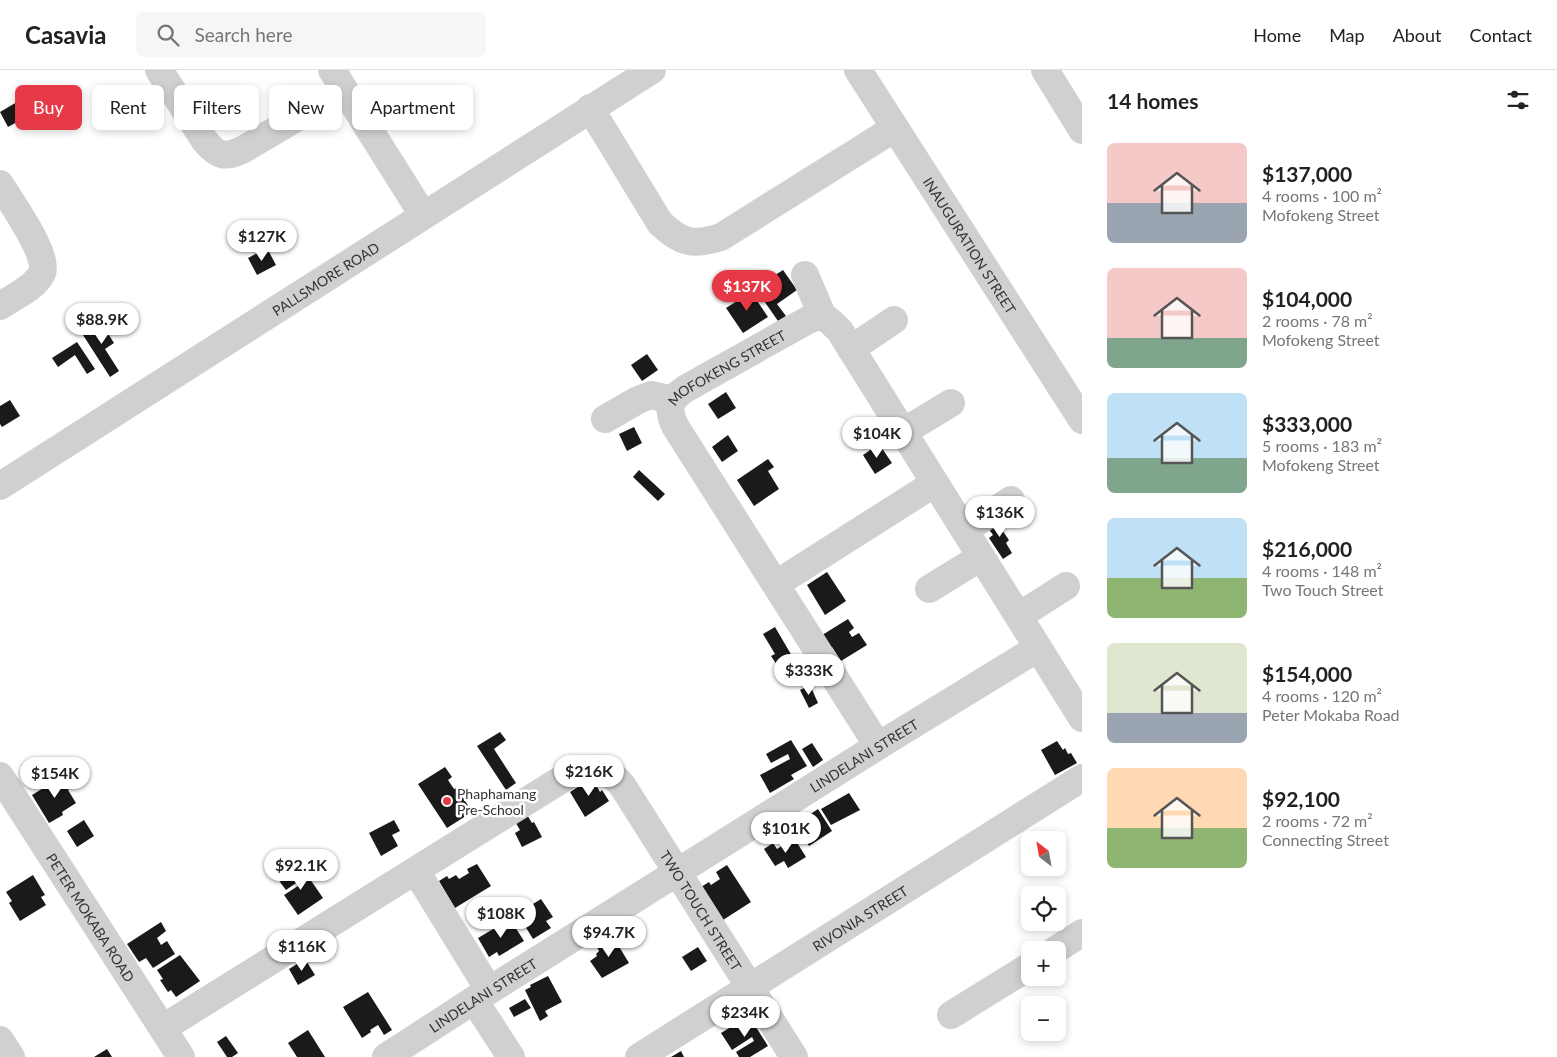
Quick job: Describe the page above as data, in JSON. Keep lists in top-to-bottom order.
{
  "streets": {
    "street": [
      "INAUGURATION STREET",
      "PALLSMORE ROAD",
      "MOFOKENG STREET",
      "LINDELANI STREET",
      "TWO TOUCH STREET",
      "PETER MOKABA ROAD",
      "RIVONIA STREET"
    ]
  },
  "crossings": [
    ["MOFOKENG STREET", "LINDELANI STREET"],
    ["LINDELANI STREET", "TWO TOUCH STREET"],
    ["TWO TOUCH STREET", "RIVONIA STREET"]
  ],
  "places": ["Phaphamang Pre-School"],
  "north": "top left",
  "page": {
    "header": "Casavia",
    "search": "Search here",
    "nav": [
      "Home",
      "Map",
      "About",
      "Contact"
    ],
    "heading": "14 homes",
    "chip": [
      "Buy",
      "Rent",
      "Filters",
      "New",
      "Apartment"
    ],
    "list": [
      {
        "name": "$137,000",
        "note": "4 rooms · 100 m² · Mofokeng Street"
      },
      {
        "name": "$104,000",
        "note": "2 rooms · 78 m² · Mofokeng Street"
      },
      {
        "name": "$333,000",
        "note": "5 rooms · 183 m² · Mofokeng Street"
      },
      {
        "name": "$216,000",
        "note": "4 rooms · 148 m² · Two Touch Street"
      },
      {
        "name": "$154,000",
        "note": "4 rooms · 120 m² · Peter Mokaba Road"
      },
      {
        "name": "$92,100",
        "note": "2 rooms · 72 m² · Connecting Street"
      }
    ],
    "price": [
      "$127K",
      "$137K",
      "$88.9K",
      "$104K",
      "$136K",
      "$333K",
      "$216K",
      "$154K",
      "$101K",
      "$92.1K",
      "$108K",
      "$94.7K",
      "$116K",
      "$234K"
    ],
    "map_buttons": ["+", "−"]
  }
}
